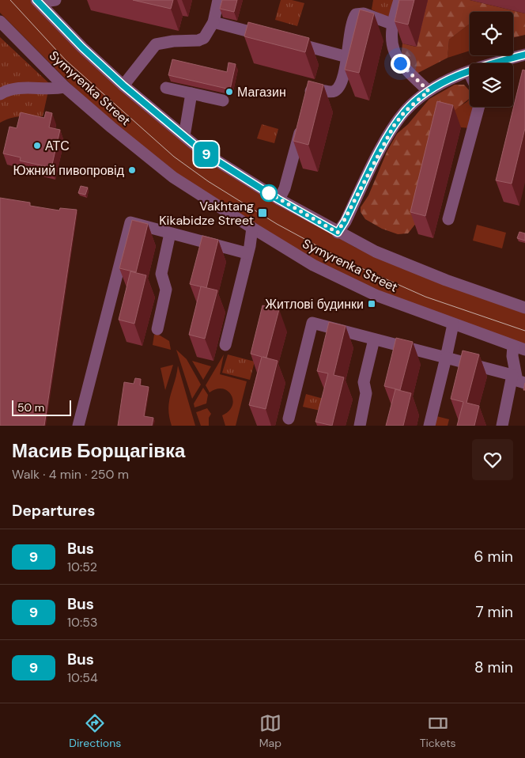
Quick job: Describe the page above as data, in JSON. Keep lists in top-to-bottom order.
{
  "streets": {
    "street": ["Symyrenka Street"]
  },
  "places": {
    "other": ["Магазин", "АТС", "Южний пивопровід"],
    "transit": ["Vakhtang Kikabidze Street", "Житлові будинки"]
  },
  "lines": ["bus line 9"],
  "scale_bar": "50 m",
  "page": {
    "on_map": "9",
    "scale": "50 m",
    "heading": [
      ["Масив Борщагівка", "Walk · 4 min · 250 m"],
      "Departures"
    ],
    "list": [
      {
        "mark": "9",
        "name": "Bus",
        "note": "10:52",
        "value": "6 min"
      },
      {
        "mark": "9",
        "name": "Bus",
        "note": "10:53",
        "value": "7 min"
      },
      {
        "mark": "9",
        "name": "Bus",
        "note": "10:54",
        "value": "8 min"
      }
    ],
    "tabs": ["Directions", "Map", "Tickets"]
  }
}
